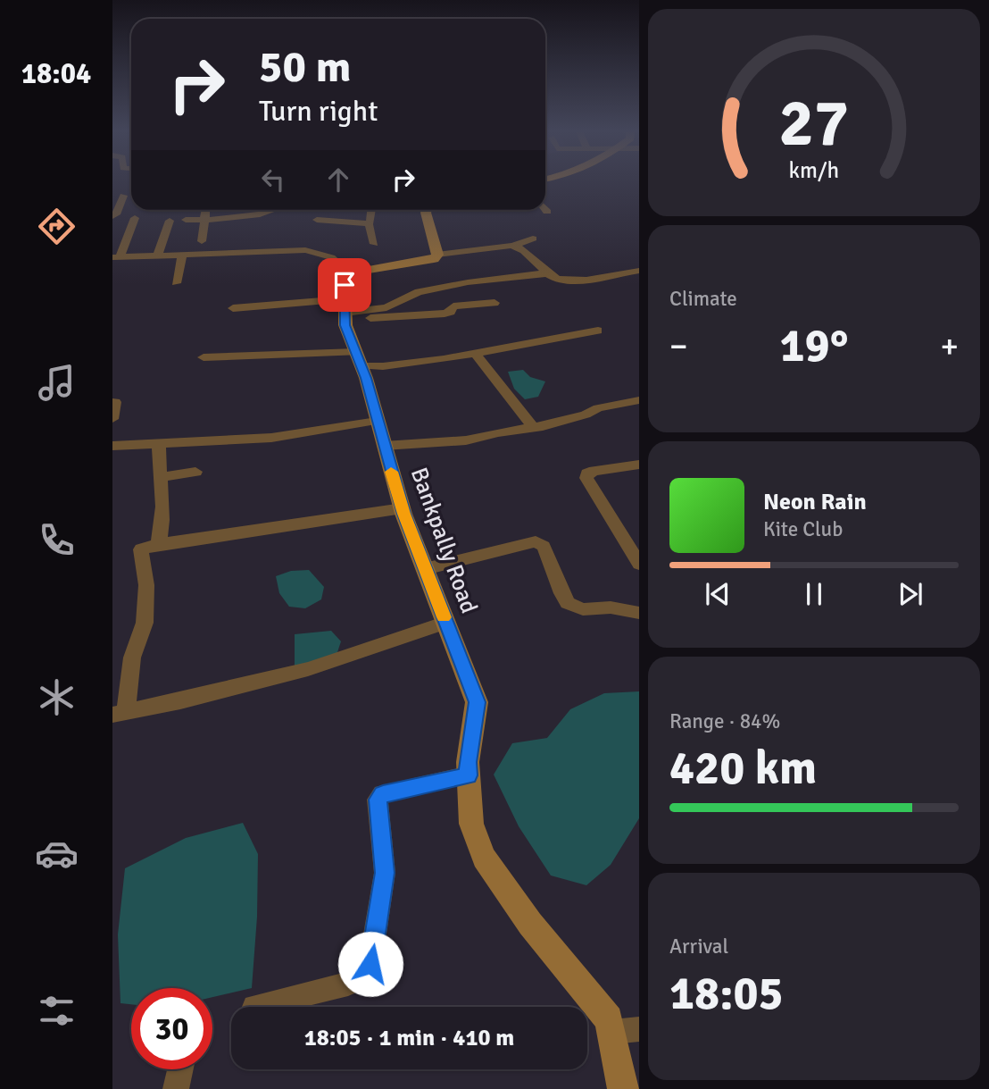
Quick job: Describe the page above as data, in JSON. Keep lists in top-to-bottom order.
{
  "streets": {
    "street": ["Bankpally Road"]
  },
  "page": {
    "tabs": "18:04",
    "turn": ["50 m", "Turn right"],
    "tile": [
      "Climate",
      ["Range · 84%", "420 km"],
      ["Arrival", "18:05"]
    ],
    "heat": ["−", "19°", "+"],
    "song": ["Neon Rain", "Kite Club"],
    "limit": "30",
    "trip": "18:05 · 1 min · 410 m",
    "gauge": ["27", "km/h"]
  }
}
